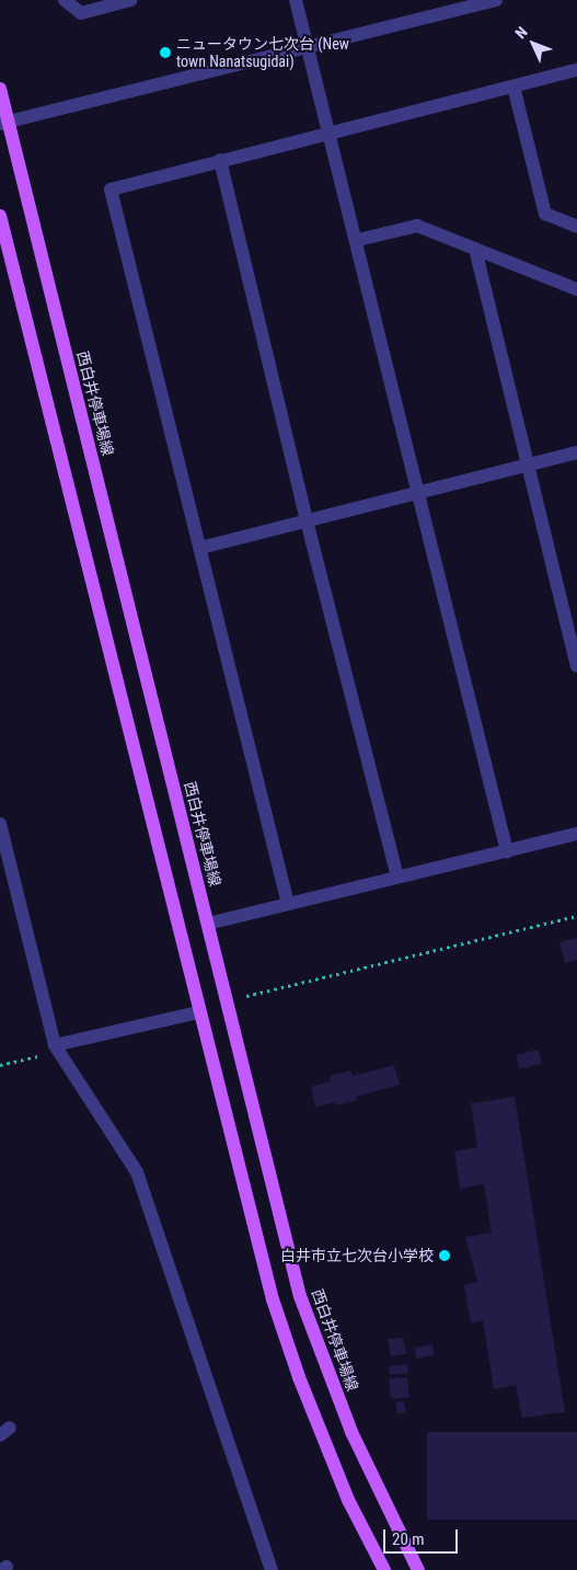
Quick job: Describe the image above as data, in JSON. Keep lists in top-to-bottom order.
{
  "streets": {
    "main road": ["西白井停車場線"]
  },
  "places": ["ニュータウン七次台 (New town Nanatsugidai)", "白井市立七次台小学校"],
  "scale_bar": "20 m",
  "north": "top left"
}
